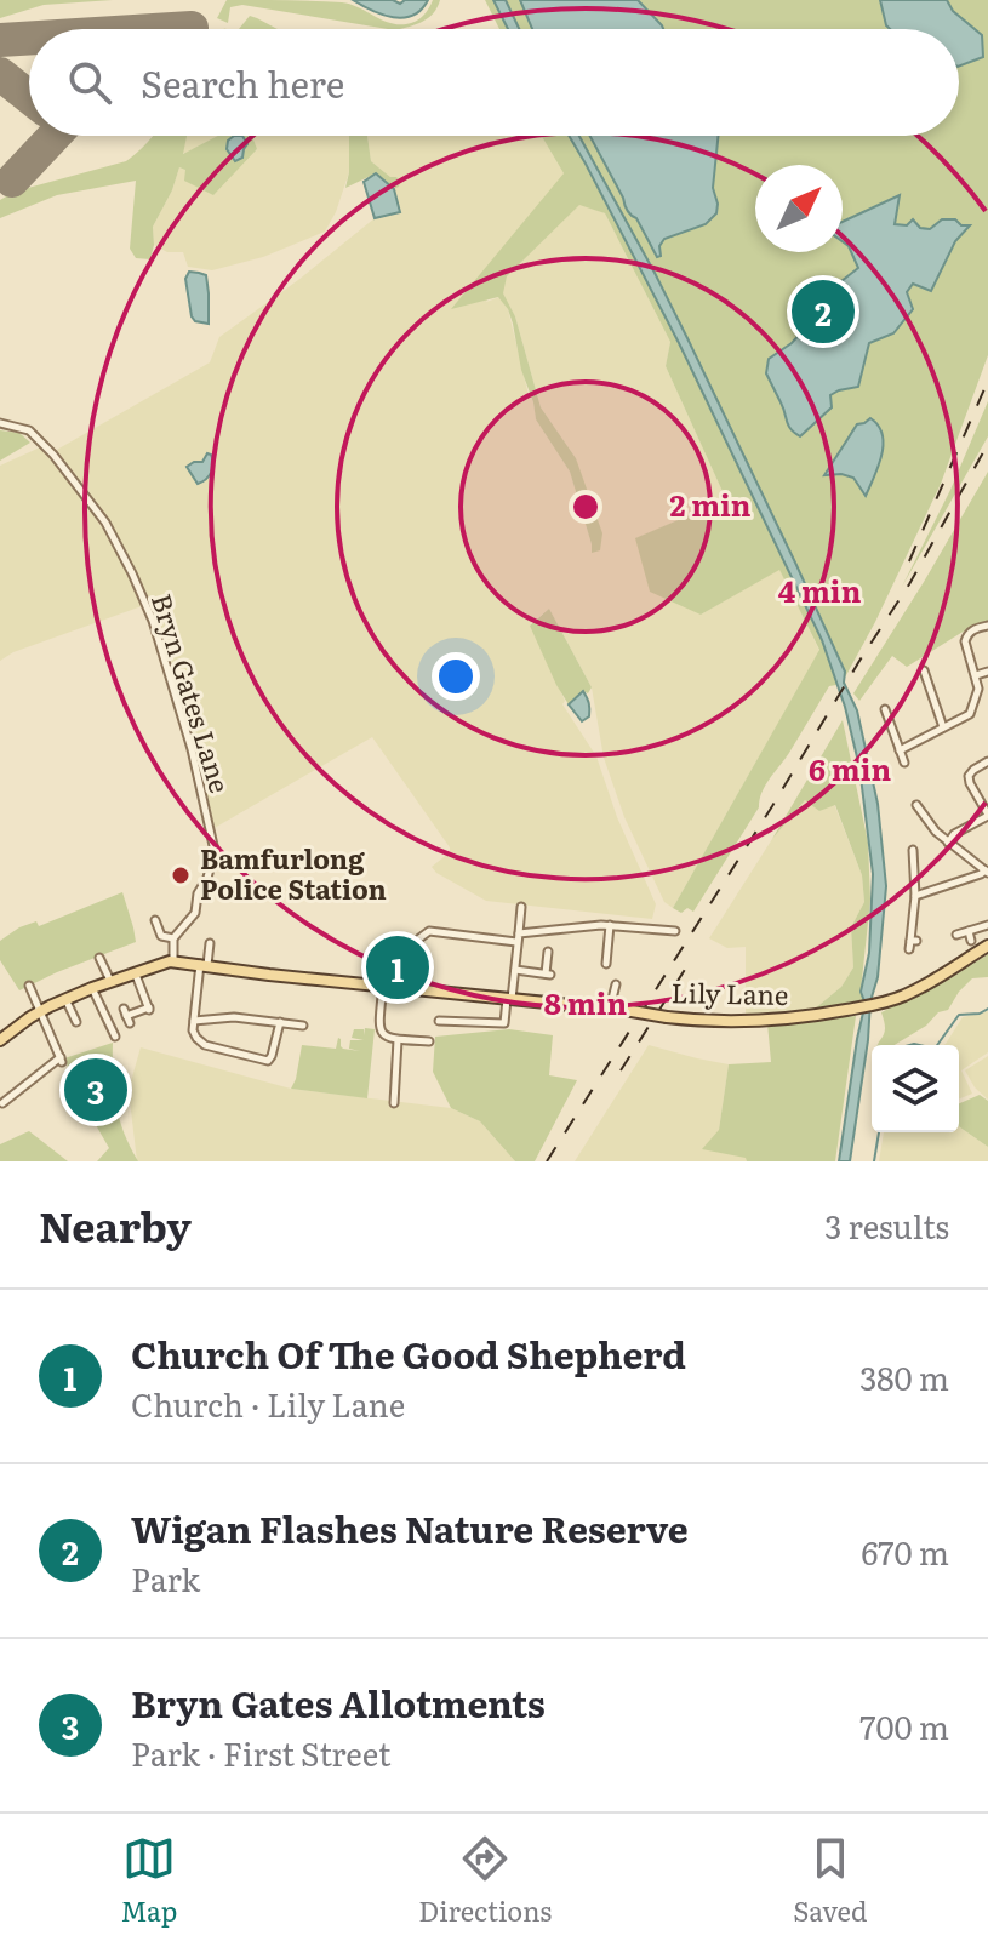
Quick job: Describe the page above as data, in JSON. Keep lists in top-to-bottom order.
{
  "streets": {
    "main road": ["Lily Lane"],
    "street": ["Bryn Gates Lane"]
  },
  "places": ["Bamfurlong Police Station"],
  "north": "top right",
  "page": {
    "search": "Search here",
    "pins": ["2", "1", "3"],
    "heading": ["Nearby", "3 results"],
    "list": [
      {
        "mark": "1",
        "name": "Church Of The Good Shepherd",
        "note": "Church · Lily Lane",
        "value": "380 m"
      },
      {
        "mark": "2",
        "name": "Wigan Flashes Nature Reserve",
        "note": "Park",
        "value": "670 m"
      },
      {
        "mark": "3",
        "name": "Bryn Gates Allotments",
        "note": "Park · First Street",
        "value": "700 m"
      }
    ],
    "nav": ["Map", "Directions", "Saved"]
  },
  "rings": [
    "2 min",
    "4 min",
    "6 min",
    "8 min"
  ]
}
